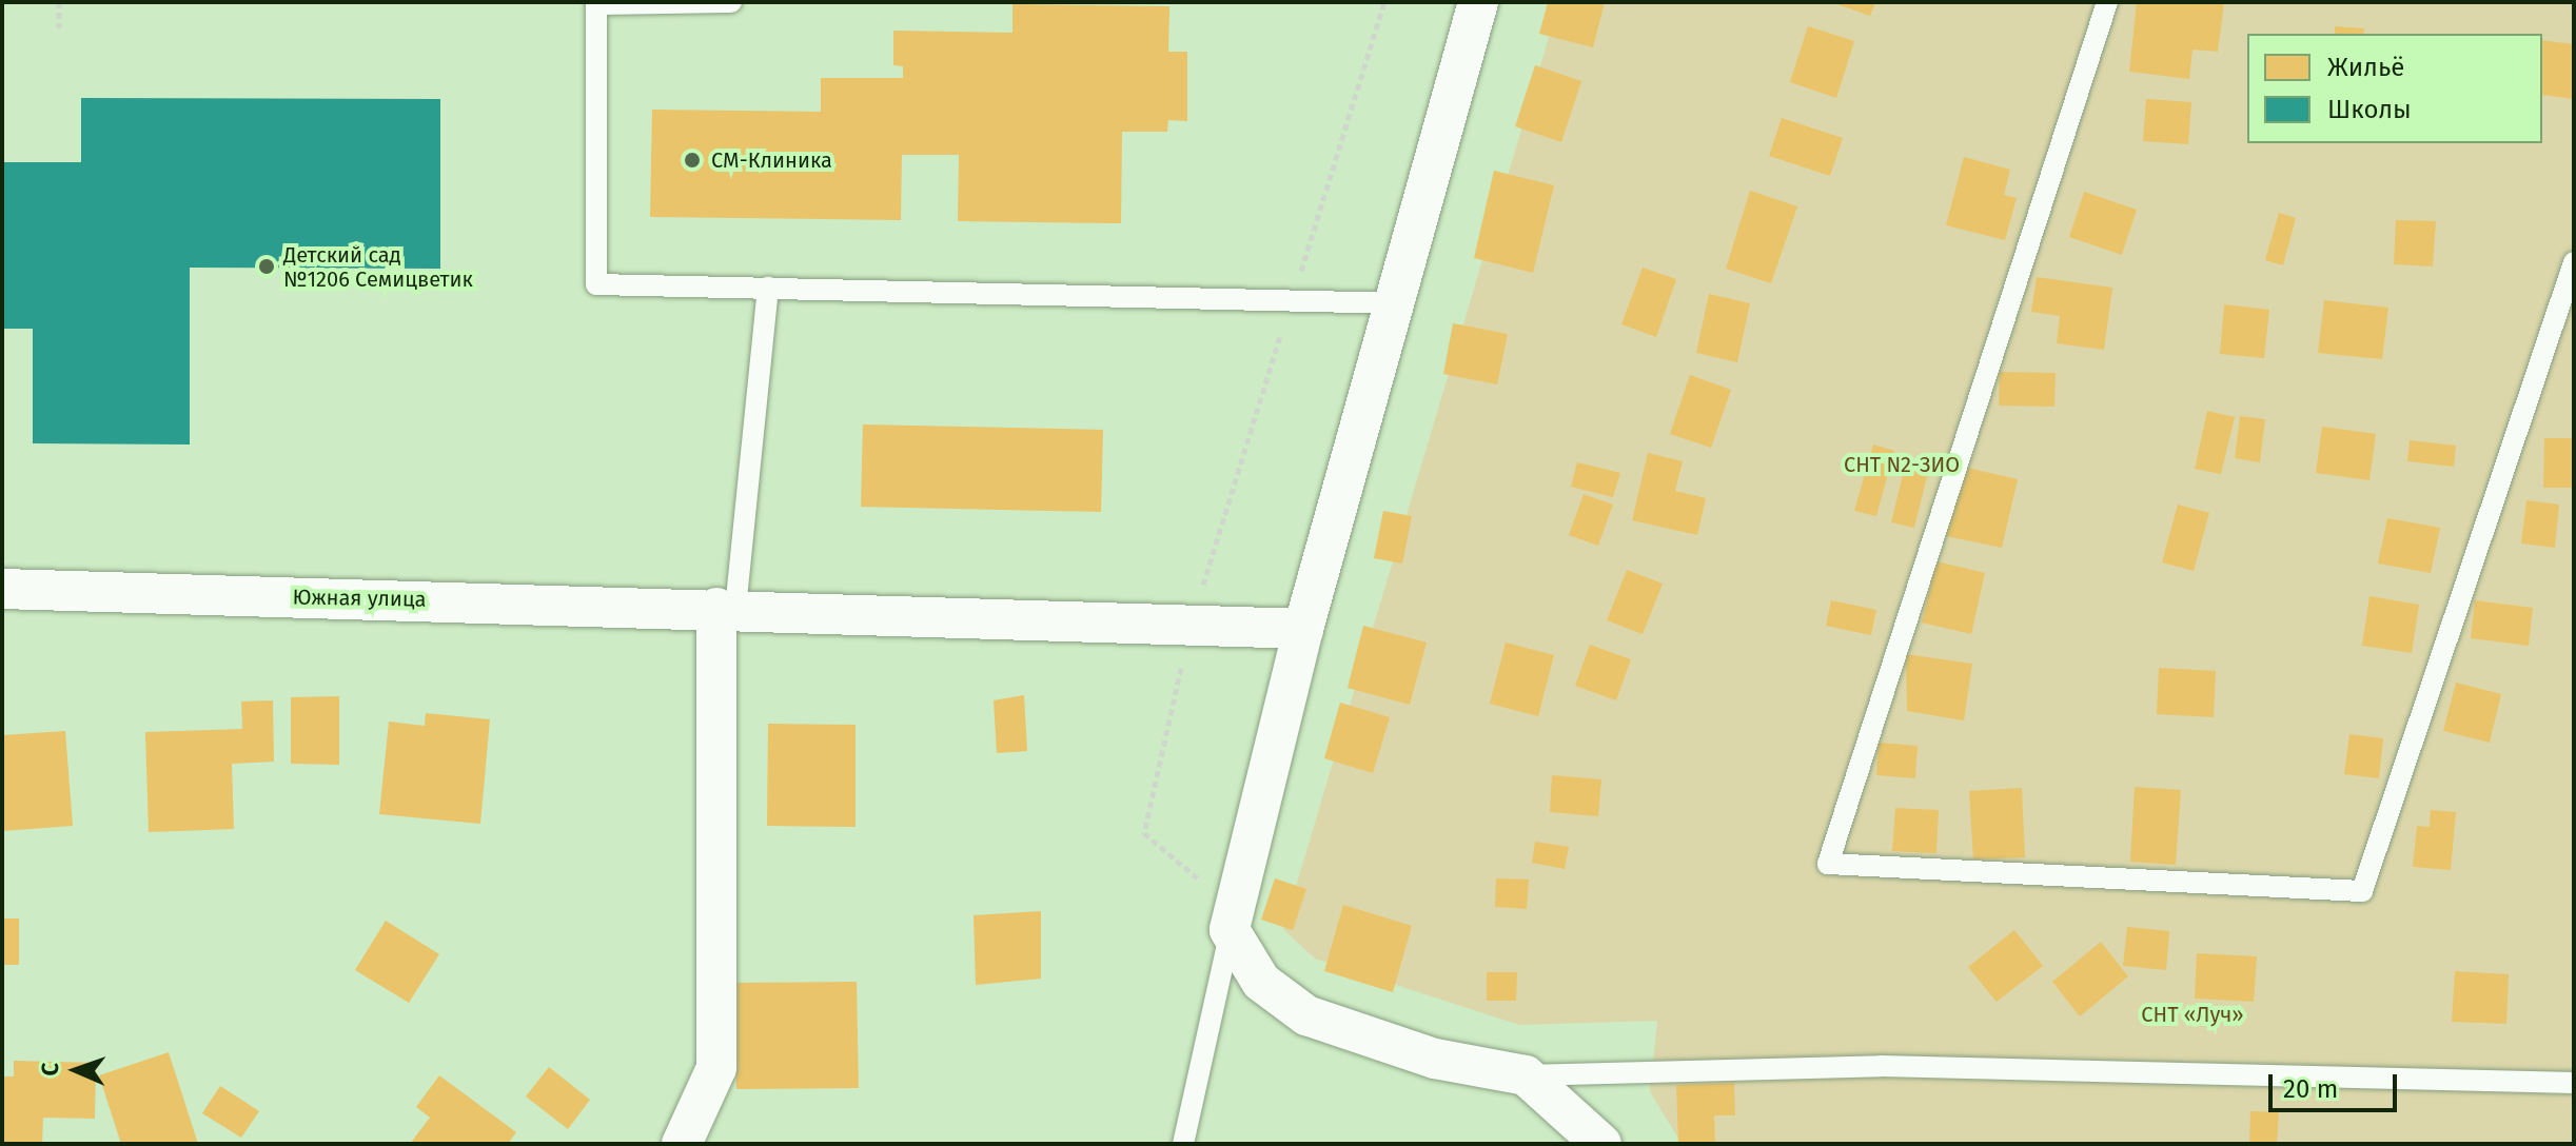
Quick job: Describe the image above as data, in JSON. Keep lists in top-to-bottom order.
{
  "streets": {
    "street": ["Южная улица"]
  },
  "parks": ["СНТ N2-ЗИО", "СНТ «Луч»"],
  "places": ["СМ-Клиника", "Детский сад №1206 Семицветик"],
  "legend": ["Жильё", "Школы"],
  "scale_bar": "20 m",
  "north": "left"
}
